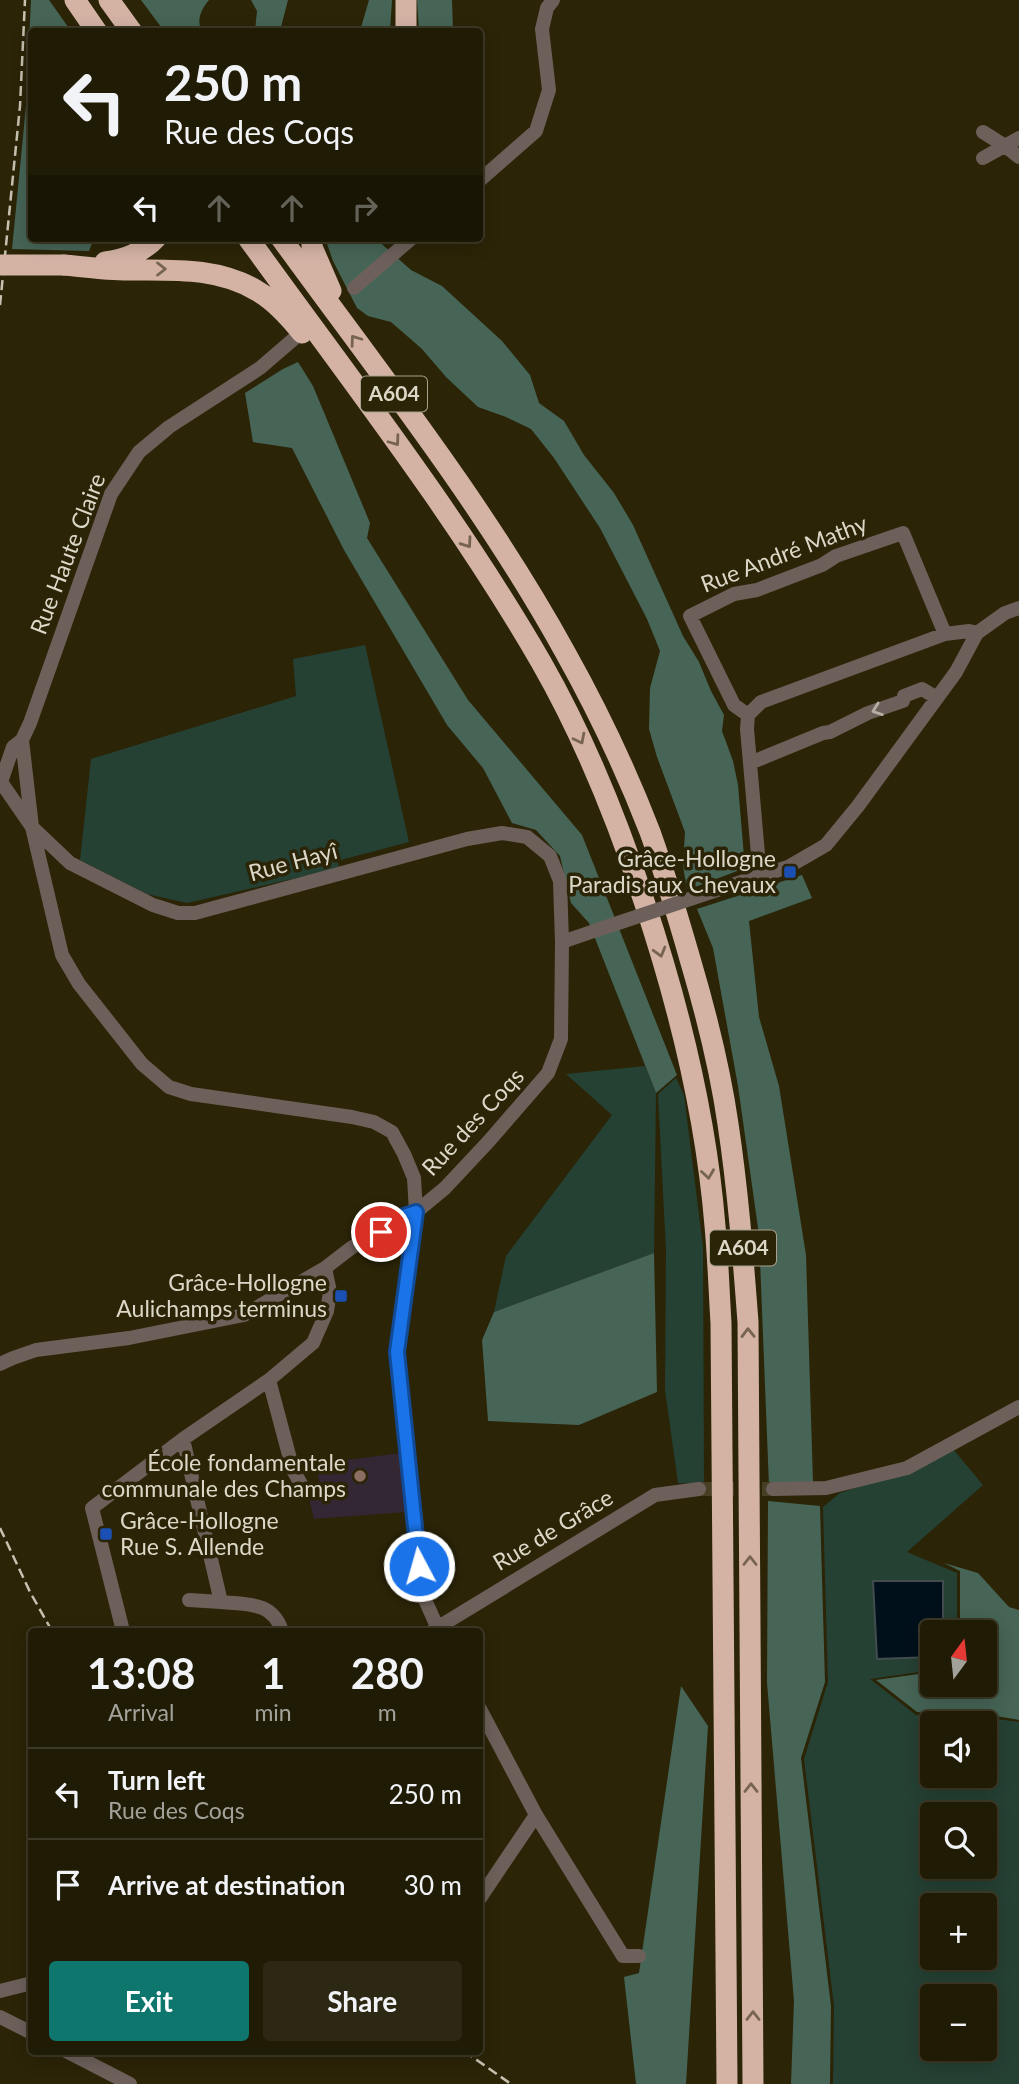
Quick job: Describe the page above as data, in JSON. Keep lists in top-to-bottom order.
{
  "streets": {
    "highway": ["A604"],
    "street": [
      "Rue Haute Claire",
      "Rue André Mathy",
      "Rue Hayî",
      "Rue des Coqs",
      "Rue de Grâce"
    ]
  },
  "crossings": [
    ["Rue Haute Claire", "Rue Hayî"],
    ["Rue Hayî", "Rue des Coqs"]
  ],
  "places": {
    "transit": ["Grâce-Hollogne Paradis aux Chevaux", "Grâce-Hollogne Aulichamps terminus", "Grâce-Hollogne Rue S. Allende"],
    "other": ["École fondamentale communale des Champs"]
  },
  "north": "top",
  "page": {
    "turn": ["250 m", "Rue des Coqs"],
    "map_buttons": ["+", "−"],
    "eta": [
      "13:08",
      "Arrival",
      "1",
      "min",
      "280",
      "m"
    ],
    "list": [
      {
        "name": "Turn left",
        "note": "Rue des Coqs",
        "value": "250 m"
      },
      {
        "name": "Arrive at destination",
        "value": "30 m"
      }
    ],
    "buttons": ["Exit", "Share"]
  }
}
